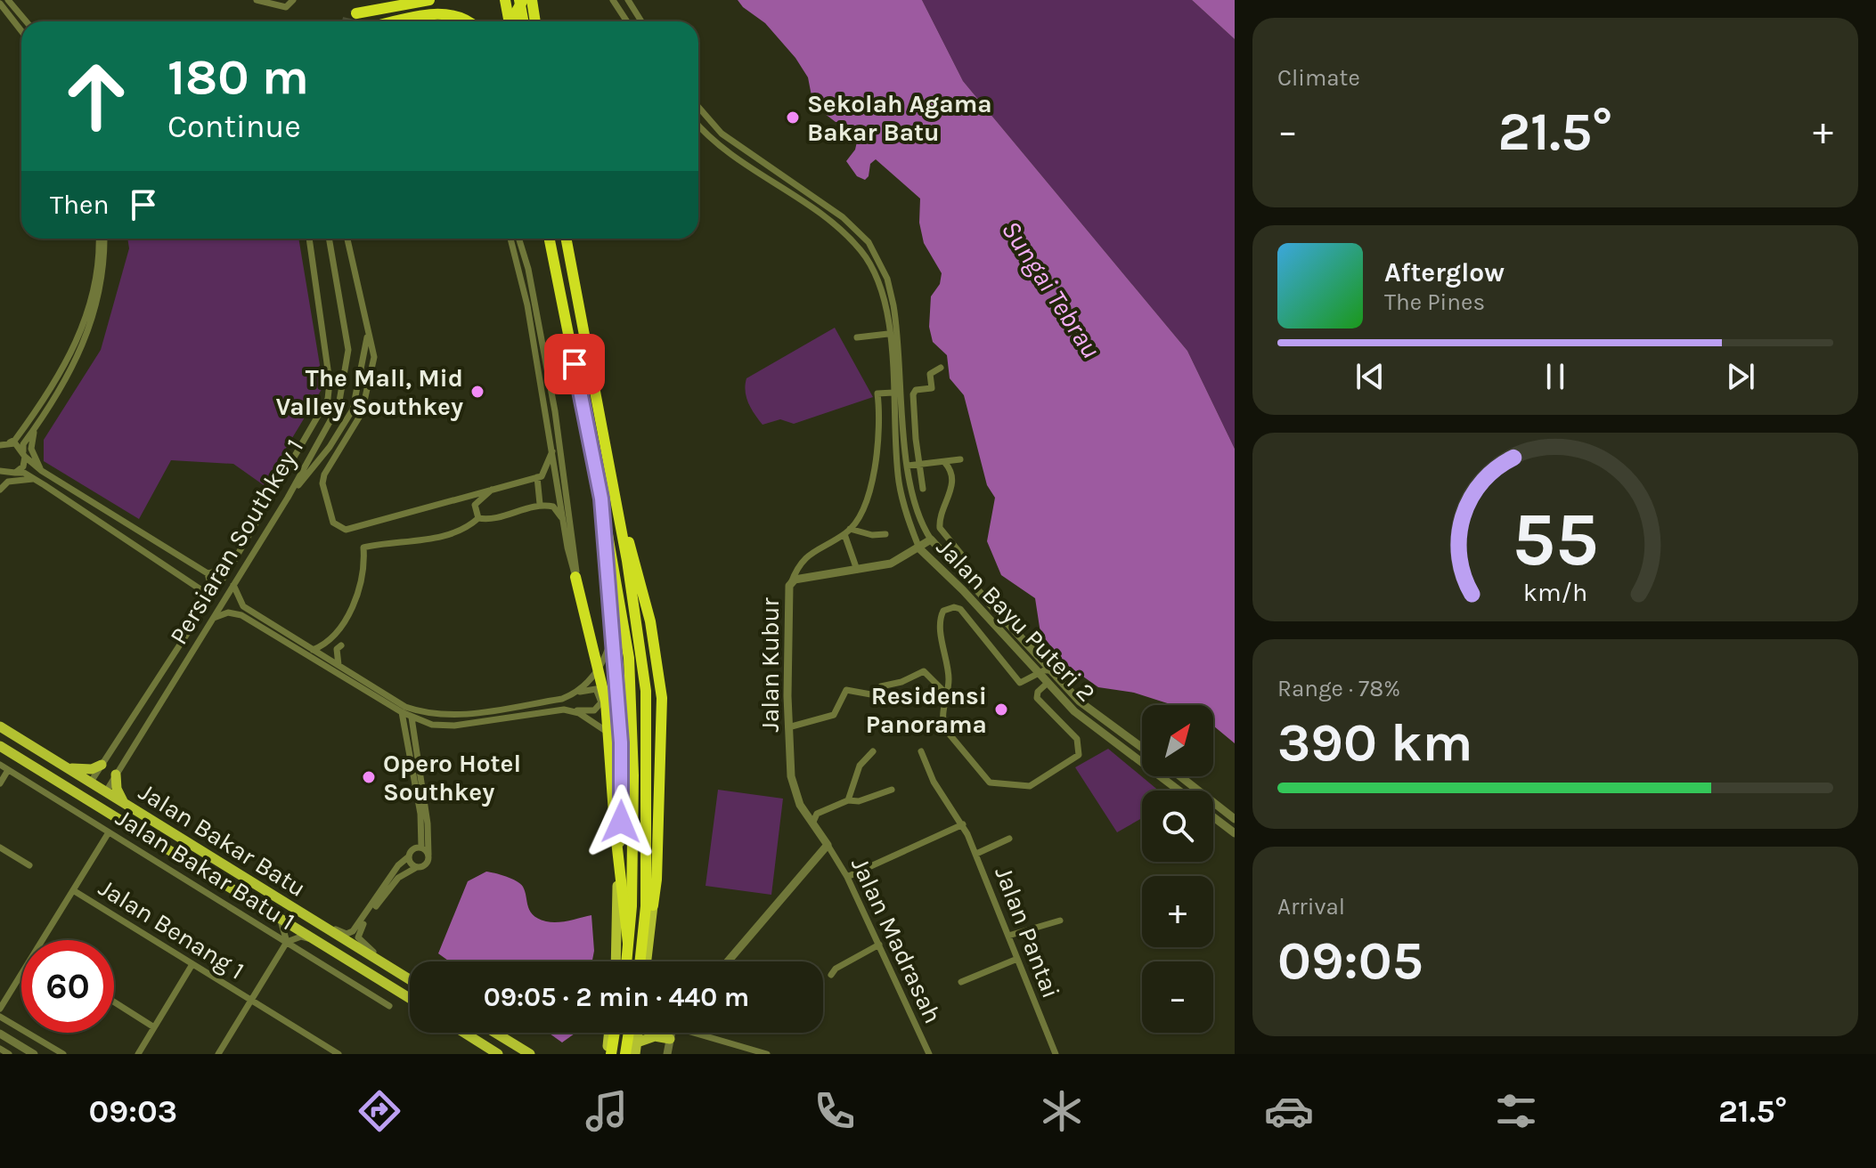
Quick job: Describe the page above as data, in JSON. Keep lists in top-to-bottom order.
{
  "streets": {
    "main road": ["Jalan Bakar Batu"],
    "street": [
      "Persiaran Southkey 1",
      "Jalan Bayu Puteri 2",
      "Jalan Kubur",
      "Jalan Bakar Batu 1",
      "Jalan Benang 1",
      "Jalan Pantai",
      "Jalan Madrasah"
    ]
  },
  "crossings": [
    ["Persiaran Southkey 1", "Jalan Bakar Batu"],
    ["Jalan Bayu Puteri 2", "Jalan Kubur"],
    ["Jalan Kubur", "Jalan Madrasah"]
  ],
  "water": ["Sungai Tebrau"],
  "places": [
    "Sekolah Agama Bakar Batu",
    "The Mall, Mid Valley Southkey",
    "Residensi Panorama",
    "Opero Hotel Southkey"
  ],
  "north": "top right",
  "page": {
    "tile": [
      "Climate",
      ["Range · 78%", "390 km"],
      ["Arrival", "09:05"]
    ],
    "turn": ["180 m", "Continue"],
    "heat": ["−", "21.5°", "+"],
    "then": "Then",
    "song": ["Afterglow", "The Pines"],
    "map_buttons": ["+", "−"],
    "limit": "60",
    "trip": "09:05 · 2 min · 440 m",
    "tabs": ["09:03", "21.5°"],
    "gauge": ["55", "km/h"]
  }
}
